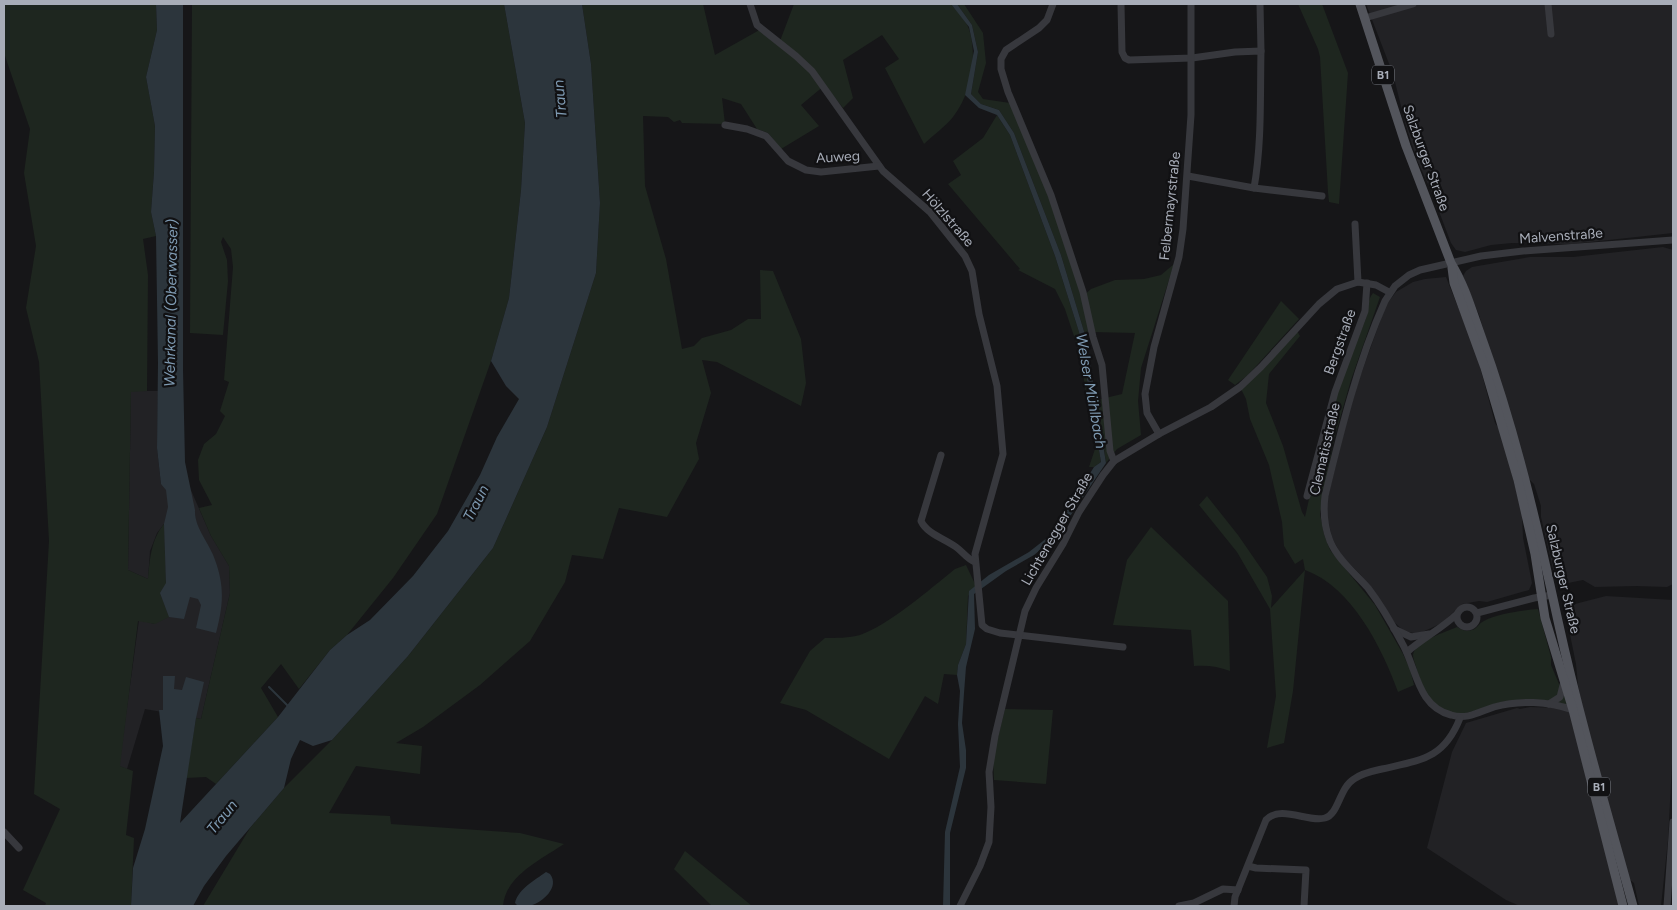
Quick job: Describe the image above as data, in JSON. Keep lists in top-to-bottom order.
{
  "streets": {
    "main road": ["B1", "Salzburger Straße"],
    "street": [
      "Auweg",
      "Felbermayrstraße",
      "Hölzlstraße",
      "Malvenstraße",
      "Bergstraße",
      "Clematisstraße",
      "Lichtenegger Straße"
    ]
  },
  "crossings": [
    ["Auweg", "Hölzlstraße"],
    ["Salzburger Straße", "Malvenstraße"],
    ["Felbermayrstraße", "Lichtenegger Straße"],
    ["Hölzlstraße", "Lichtenegger Straße"],
    ["Bergstraße", "Lichtenegger Straße"],
    ["Clematisstraße", "Lichtenegger Straße"]
  ],
  "water": ["Traun", "Wehrkanal (Oberwasser)", "Welser Mühlbach"]
}
